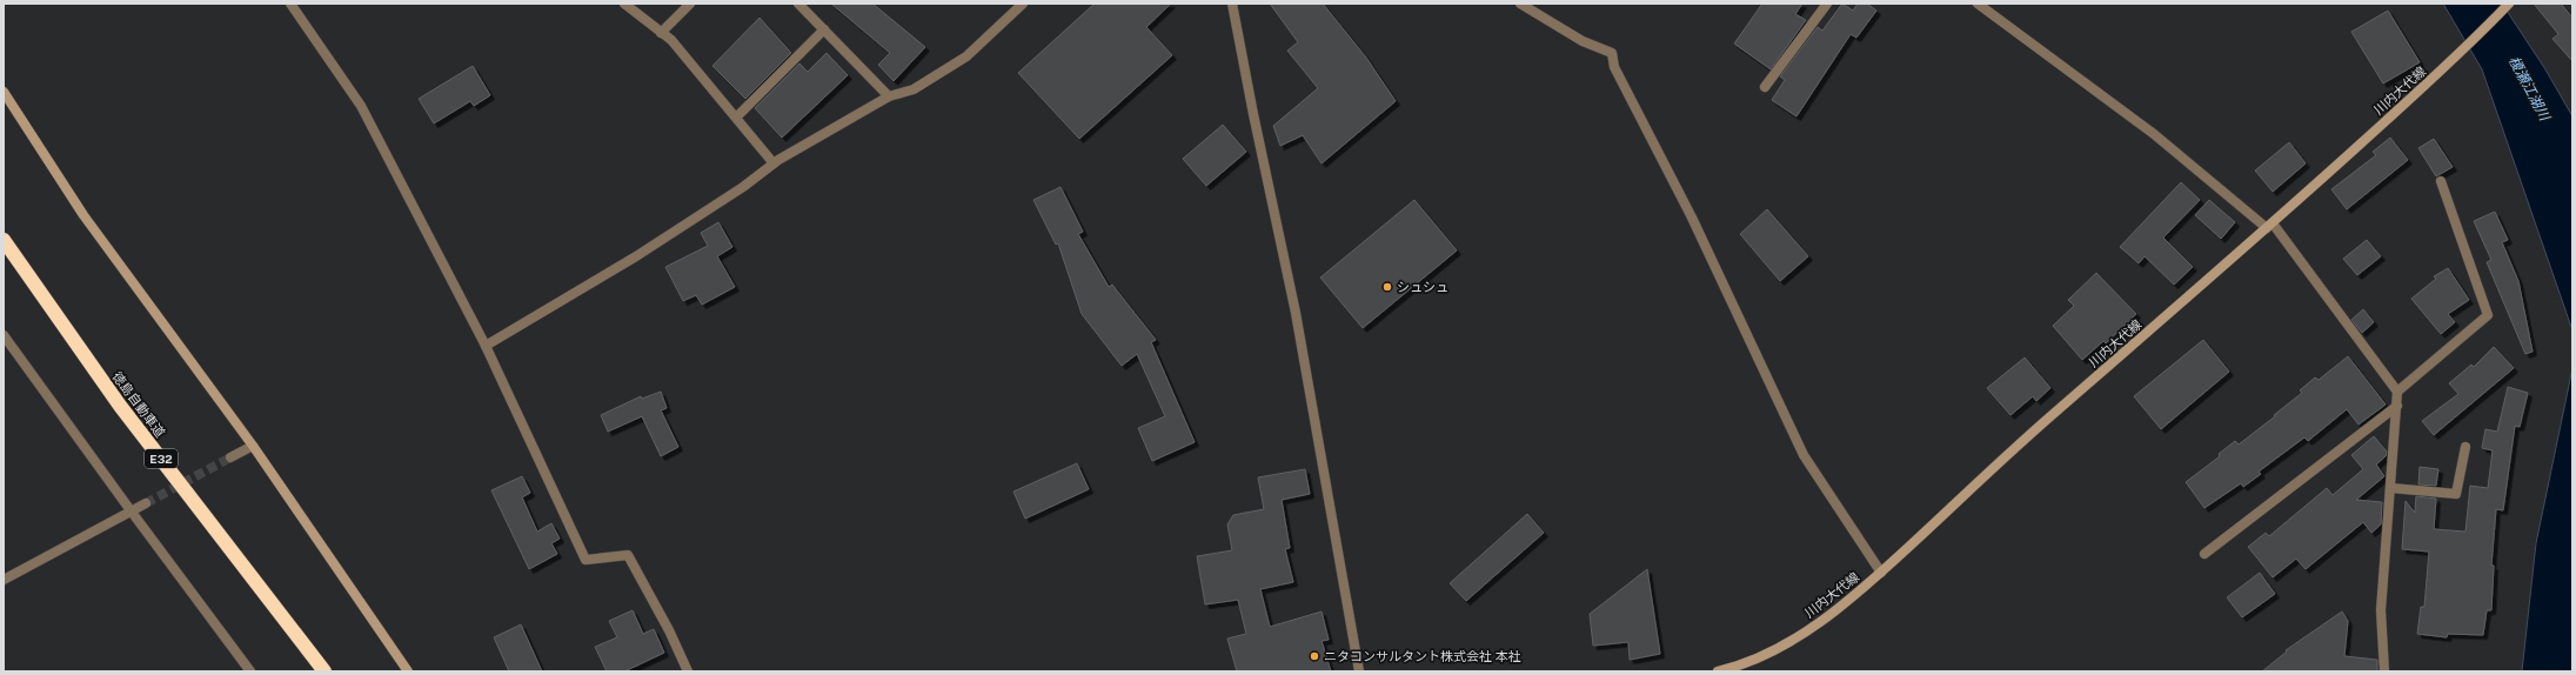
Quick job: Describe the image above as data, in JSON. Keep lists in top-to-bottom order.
{
  "streets": {
    "highway": ["徳島自動車道", "E32"],
    "main road": ["川内大代線"]
  },
  "water": ["榎瀬江湖川"],
  "places": ["シュシュ", "ニタコンサルタント株式会社 本社"]
}
